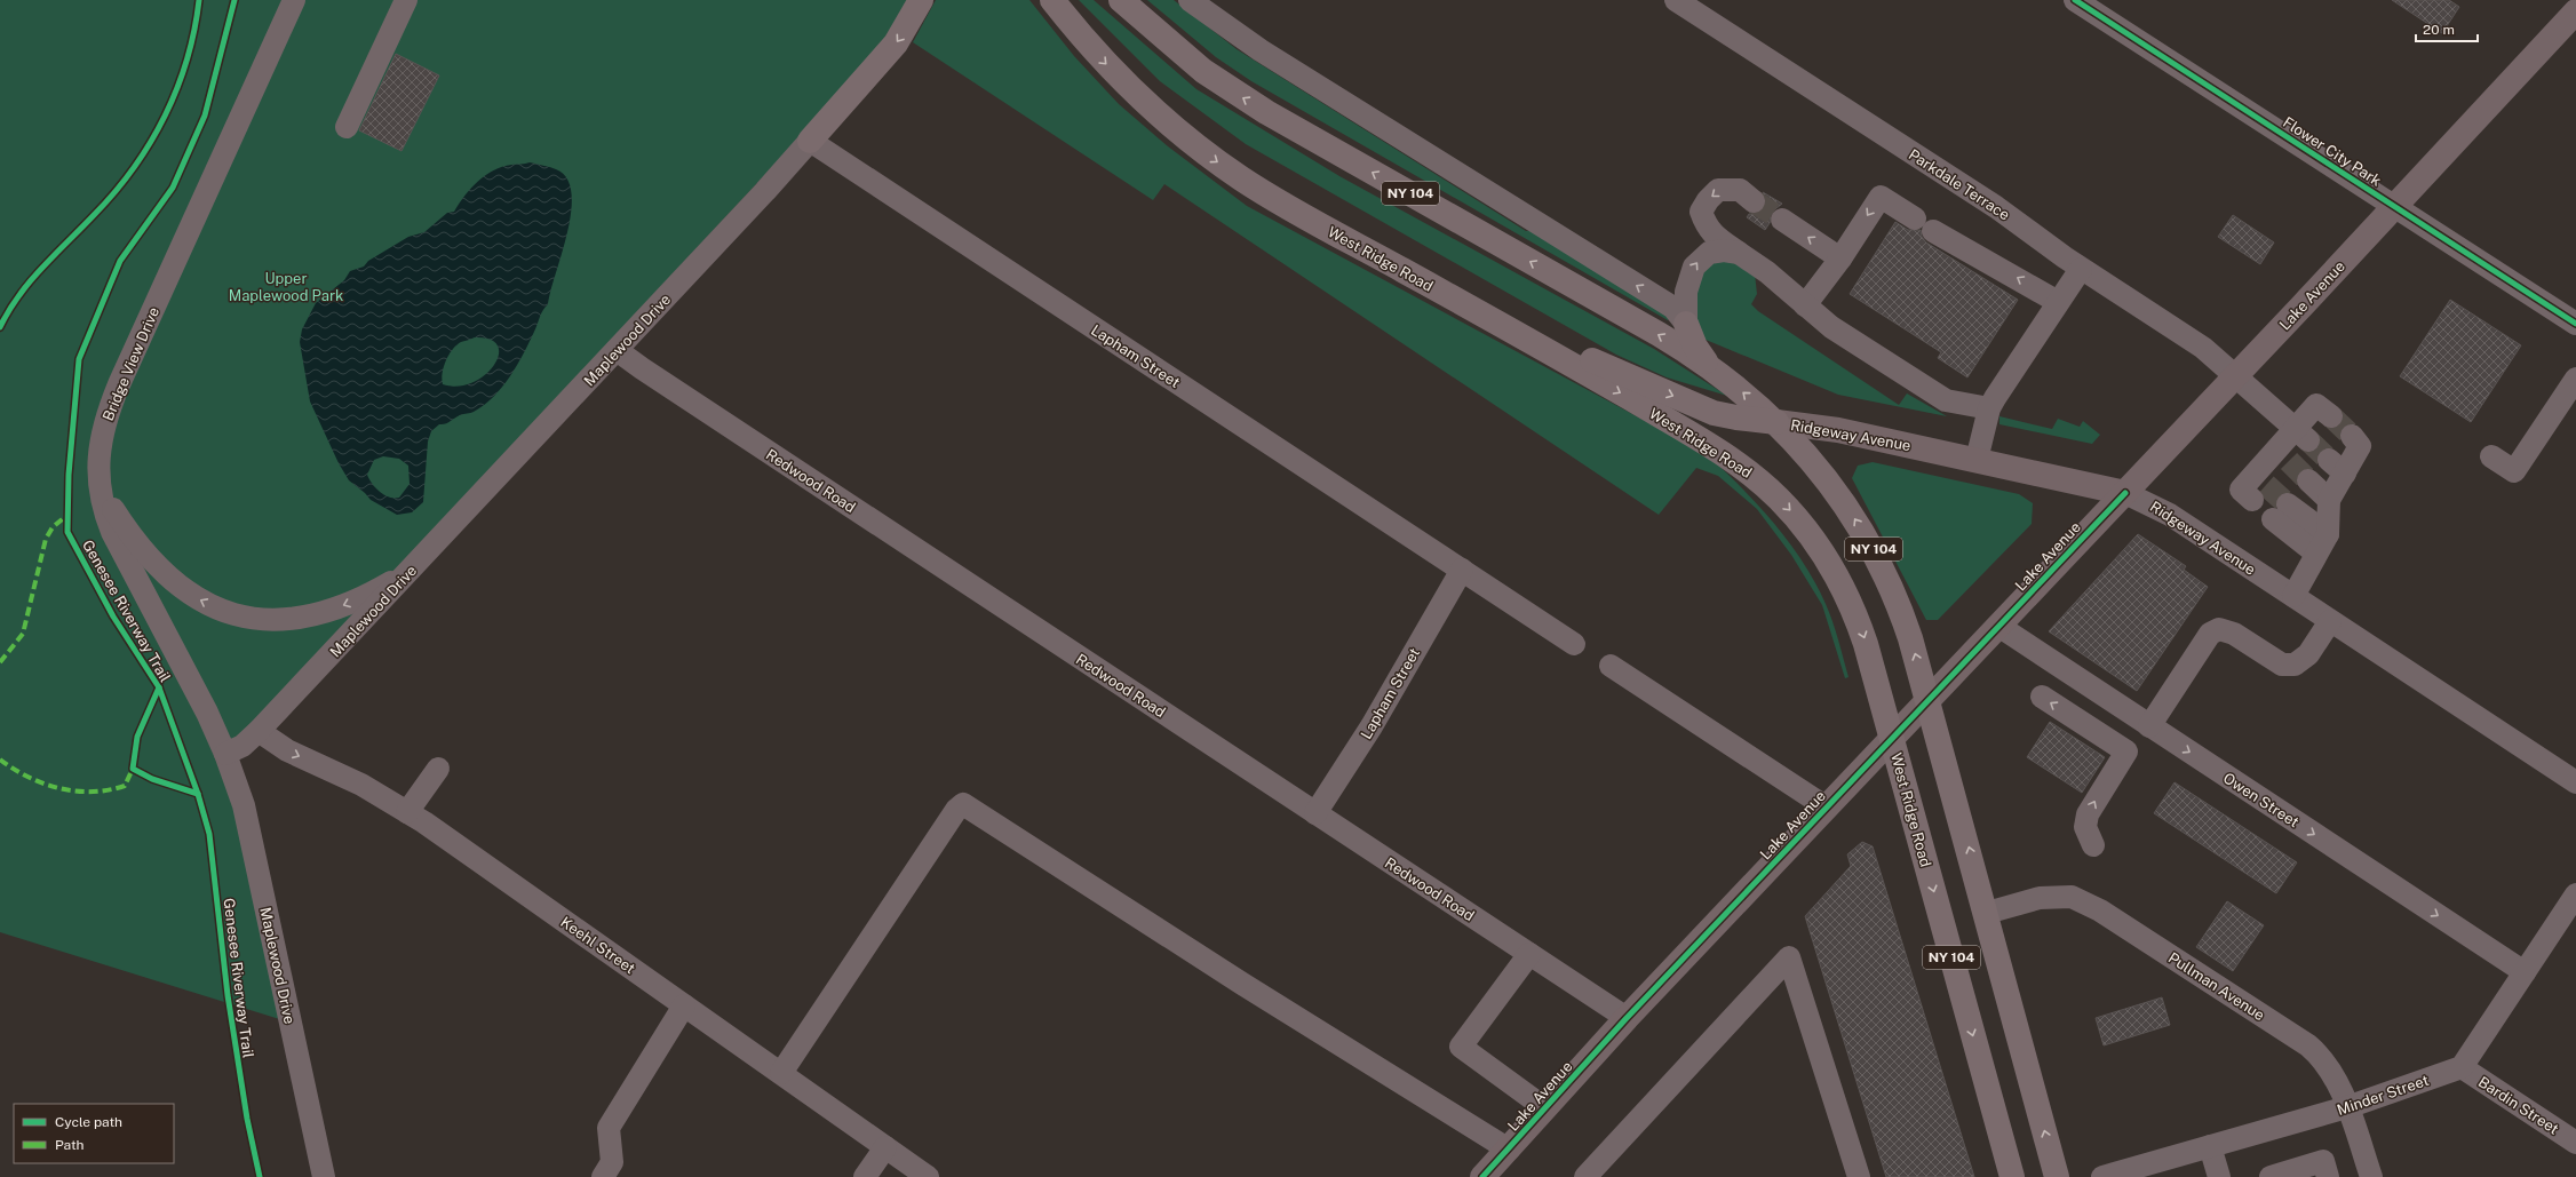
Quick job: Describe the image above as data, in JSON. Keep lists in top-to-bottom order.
{
  "streets": {
    "highway": ["NY 104", "West Ridge Road"],
    "main road": ["Lake Avenue", "Ridgeway Avenue"],
    "street": [
      "Flower City Park",
      "Parkdale Terrace",
      "Maplewood Drive",
      "Lapham Street",
      "Bridge View Drive",
      "Redwood Road",
      "Owen Street",
      "Keehl Street",
      "Pullman Avenue",
      "Minder Street",
      "Bardin Street"
    ],
    "cycle path": ["Genesee Riverway Trail"]
  },
  "crossings": [
    ["Flower City Park", "Lake Avenue"],
    ["Parkdale Terrace", "Lake Avenue"],
    ["NY 104", "Lake Avenue"],
    ["NY 104", "Ridgeway Avenue"],
    ["NY 104", "Pullman Avenue"],
    ["West Ridge Road", "Lake Avenue"],
    ["Lake Avenue", "Ridgeway Avenue"],
    ["Lake Avenue", "Redwood Road"],
    ["Lake Avenue", "Owen Street"],
    ["Maplewood Drive", "Lapham Street"],
    ["Maplewood Drive", "Bridge View Drive"],
    ["Maplewood Drive", "Redwood Road"],
    ["Maplewood Drive", "Keehl Street"],
    ["Lapham Street", "Redwood Road"],
    ["Pullman Avenue", "Minder Street"],
    ["Minder Street", "Bardin Street"]
  ],
  "one_way": ["Owen Street"],
  "parks": ["Upper Maplewood Park"],
  "legend": ["Cycle path", "Path"],
  "scale_bar": "20 m"
}
